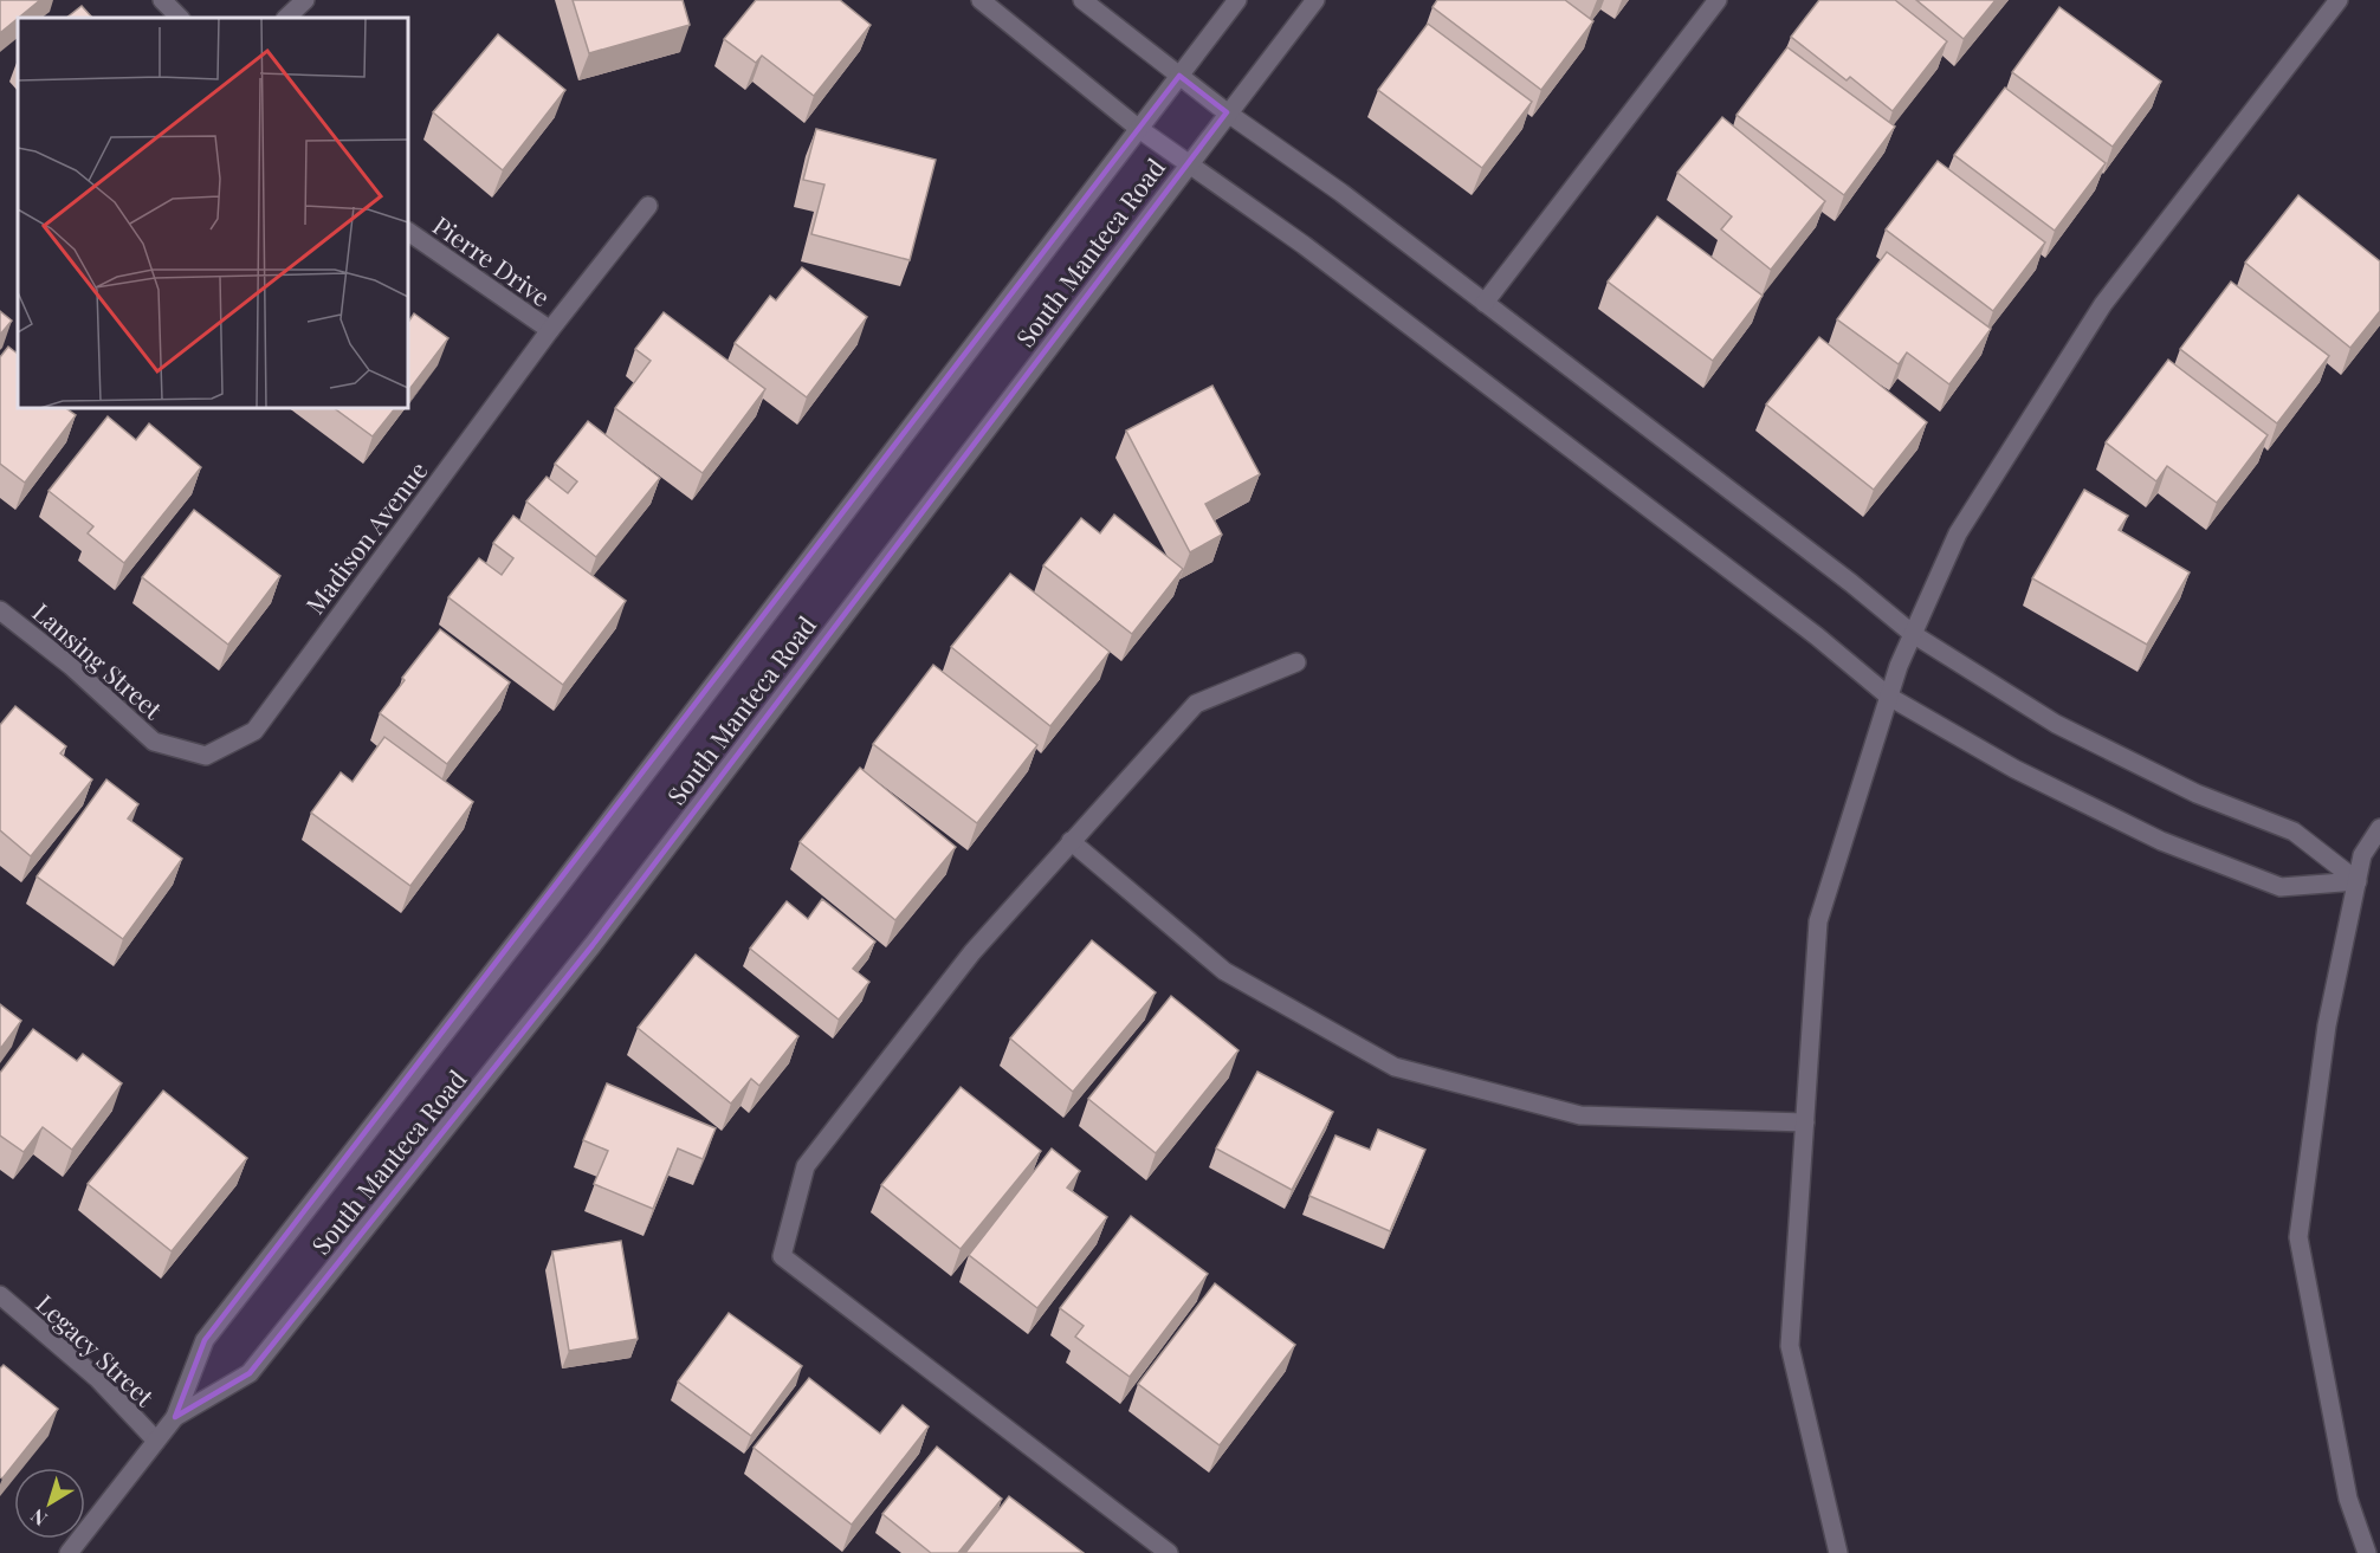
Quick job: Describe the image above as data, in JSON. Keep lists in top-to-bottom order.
{
  "streets": {
    "street": [
      "South Manteca Road",
      "Pierre Drive",
      "Madison Avenue",
      "Lansing Street",
      "Legacy Street"
    ]
  },
  "crossings": [
    ["South Manteca Road", "Legacy Street"],
    ["Pierre Drive", "Madison Avenue"],
    ["Madison Avenue", "Lansing Street"]
  ],
  "north": "bottom left"
}
